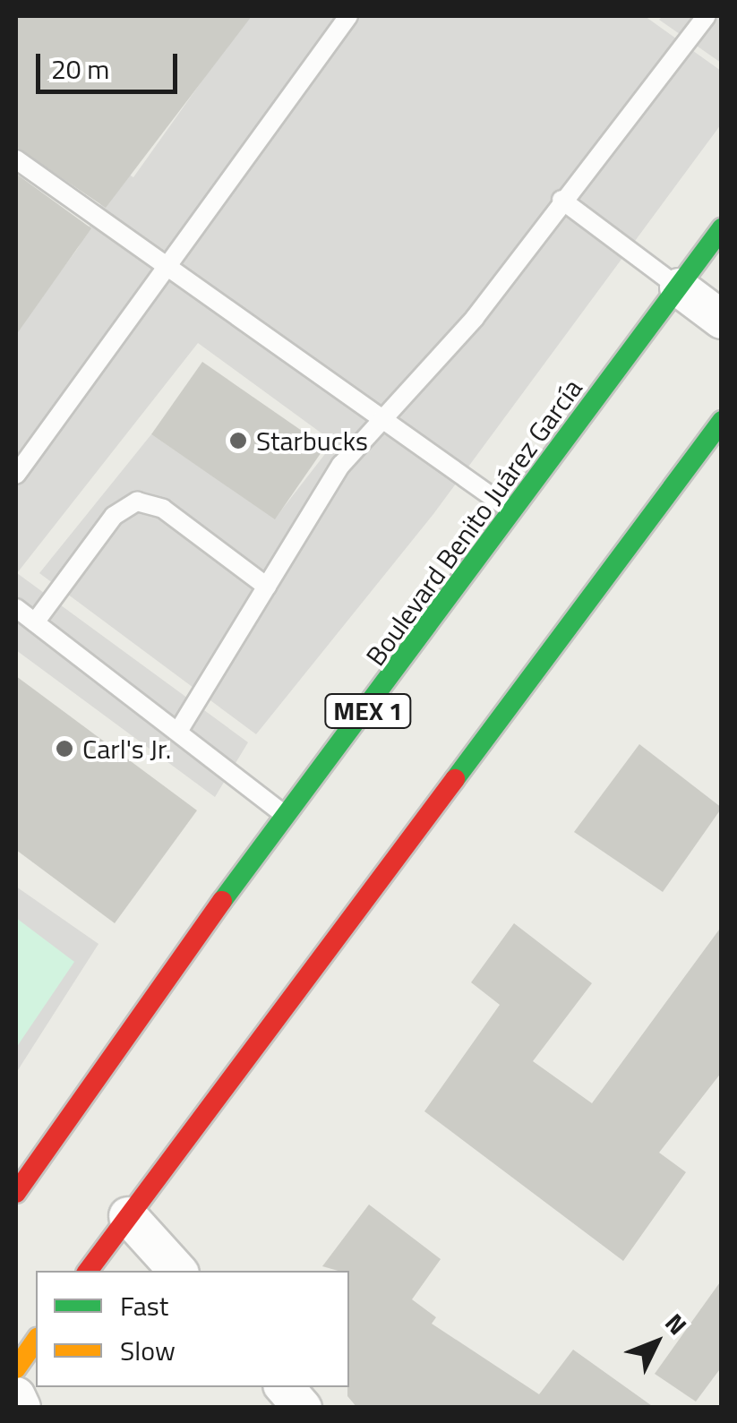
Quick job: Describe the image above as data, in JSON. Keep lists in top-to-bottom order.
{
  "streets": {
    "main road": ["Boulevard Benito Juárez García", "MEX 1"]
  },
  "places": ["Starbucks", "Carl's Jr."],
  "legend": ["Fast", "Slow"],
  "scale_bar": "20 m",
  "north": "top right"
}
